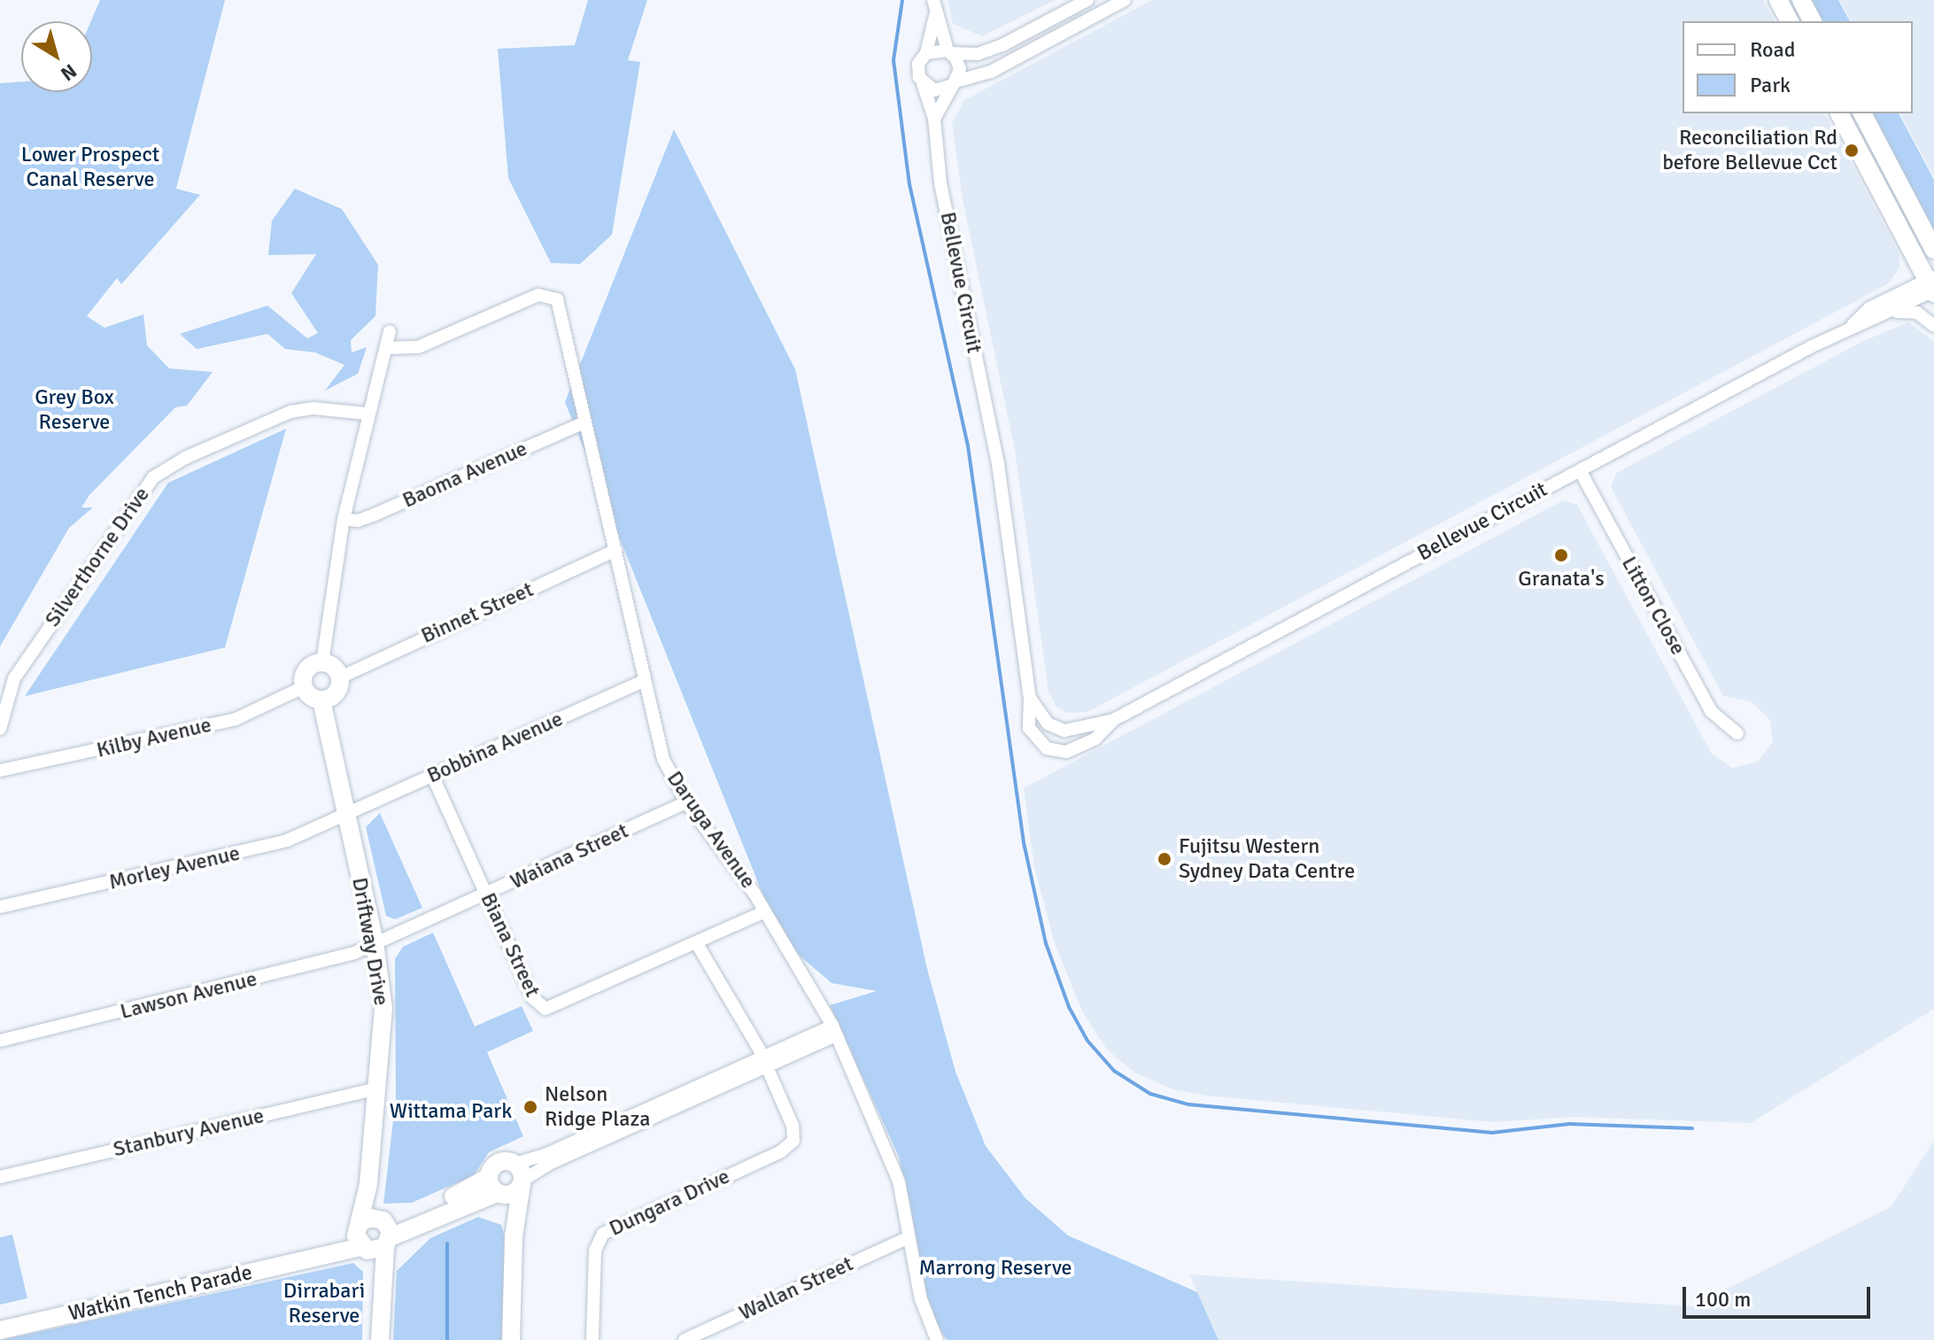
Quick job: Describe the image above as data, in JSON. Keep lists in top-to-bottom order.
{
  "streets": {
    "street": [
      "Bellevue Circuit",
      "Baoma Avenue",
      "Silverthorne Drive",
      "Litton Close",
      "Binnet Street",
      "Kilby Avenue",
      "Bobbina Avenue",
      "Daruga Avenue",
      "Waiana Street",
      "Morley Avenue",
      "Driftway Drive",
      "Biana Street",
      "Lawson Avenue",
      "Stanbury Avenue",
      "Dungara Drive",
      "Wallan Street",
      "Watkin Tench Parade"
    ]
  },
  "crossings": [
    ["Bellevue Circuit", "Litton Close"],
    ["Baoma Avenue", "Daruga Avenue"],
    ["Binnet Street", "Kilby Avenue"],
    ["Binnet Street", "Daruga Avenue"],
    ["Binnet Street", "Driftway Drive"],
    ["Kilby Avenue", "Driftway Drive"],
    ["Bobbina Avenue", "Daruga Avenue"],
    ["Bobbina Avenue", "Morley Avenue"],
    ["Bobbina Avenue", "Driftway Drive"],
    ["Bobbina Avenue", "Biana Street"],
    ["Daruga Avenue", "Waiana Street"],
    ["Daruga Avenue", "Biana Street"],
    ["Daruga Avenue", "Wallan Street"],
    ["Waiana Street", "Driftway Drive"],
    ["Waiana Street", "Biana Street"],
    ["Waiana Street", "Lawson Avenue"],
    ["Morley Avenue", "Driftway Drive"],
    ["Driftway Drive", "Lawson Avenue"],
    ["Driftway Drive", "Stanbury Avenue"],
    ["Driftway Drive", "Watkin Tench Parade"]
  ],
  "parks": [
    "Lower Prospect Canal Reserve",
    "Grey Box Reserve",
    "Wittama Park",
    "Marrong Reserve",
    "Dirrabari Reserve"
  ],
  "places": [
    "Reconciliation Rd before Bellevue Cct",
    "Granata's",
    "Fujitsu Western Sydney Data Centre",
    "Nelson Ridge Plaza"
  ],
  "legend": ["Road", "Park"],
  "scale_bar": "100 m",
  "north": "bottom right"
}
